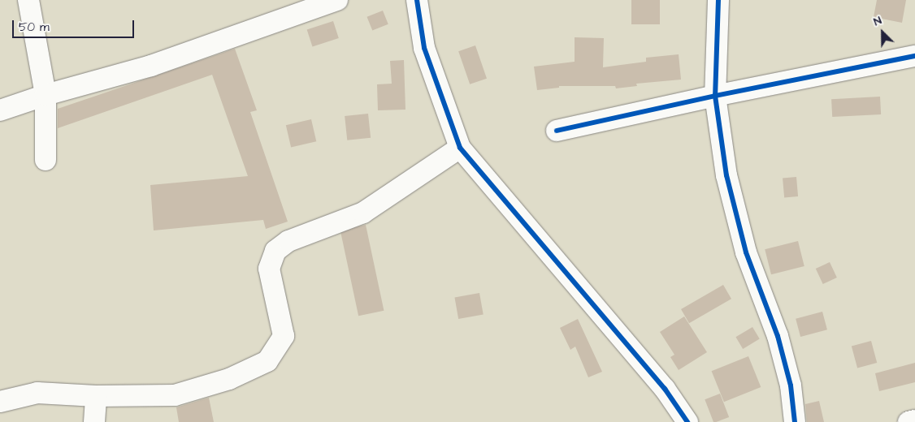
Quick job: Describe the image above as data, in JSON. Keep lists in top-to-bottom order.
{
  "scale_bar": "50 m",
  "north": "top left"
}
